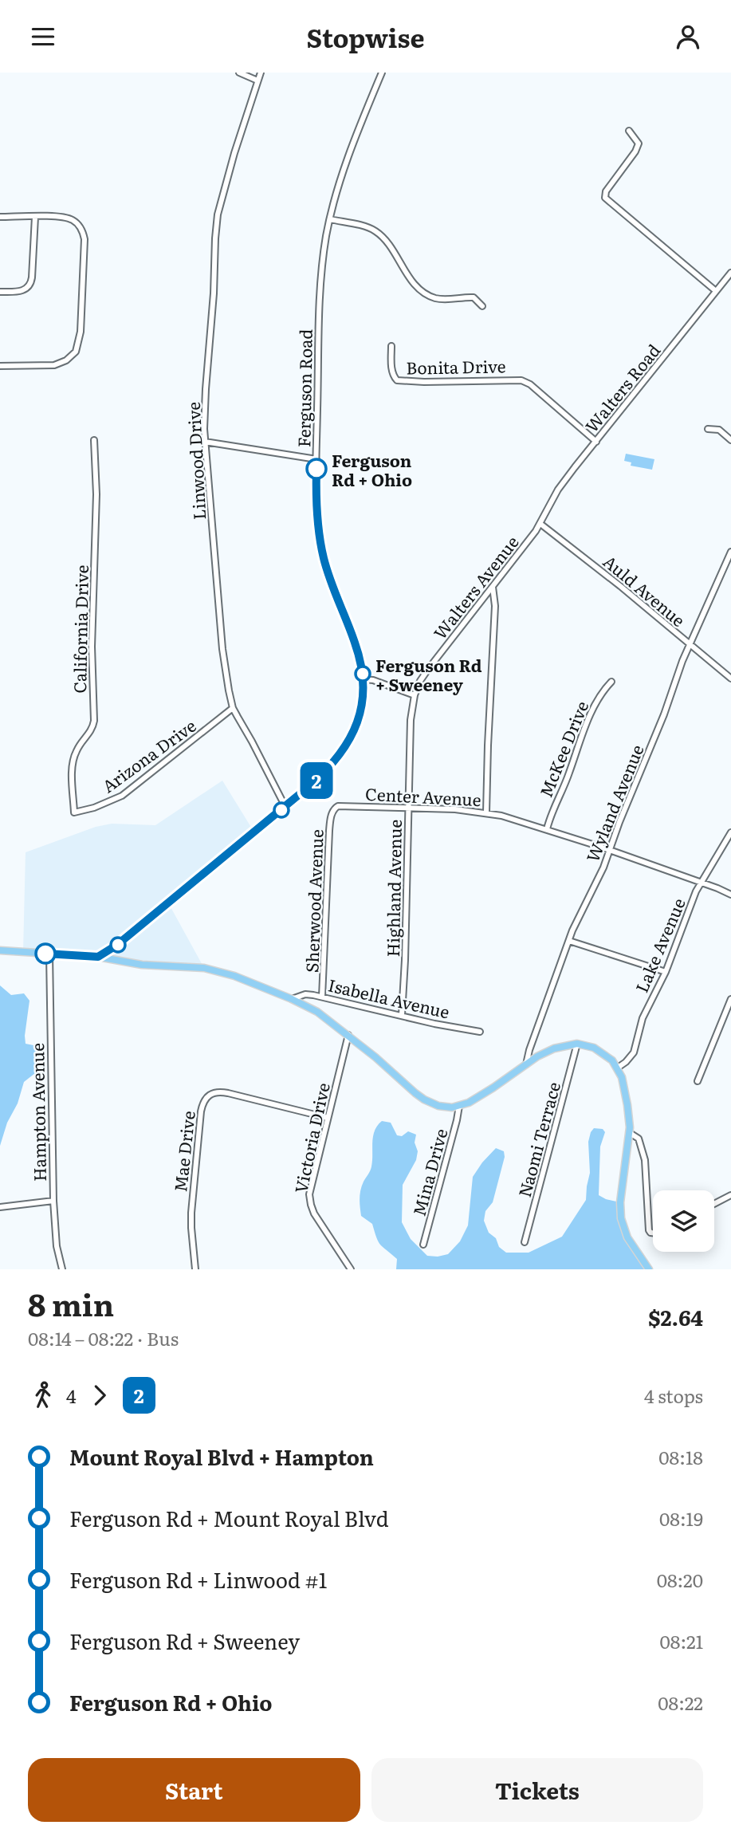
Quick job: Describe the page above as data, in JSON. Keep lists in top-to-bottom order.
{
  "streets": {
    "street": [
      "Bonita Drive",
      "Walters Road",
      "Ferguson Road",
      "Linwood Drive",
      "Walters Avenue",
      "Auld Avenue",
      "California Drive",
      "McKee Drive",
      "Arizona Drive",
      "Center Avenue",
      "Wyland Avenue",
      "Highland Avenue",
      "Sherwood Avenue",
      "Lake Avenue",
      "Isabella Avenue",
      "Hampton Avenue",
      "Victoria Drive",
      "Naomi Terrace",
      "Mae Drive",
      "Mina Drive"
    ]
  },
  "crossings": [
    ["Bonita Drive", "Walters Road"],
    ["Walters Road", "Walters Avenue"],
    ["Walters Road", "Auld Avenue"],
    ["Ferguson Road", "Linwood Drive"],
    ["Linwood Drive", "Arizona Drive"],
    ["Walters Avenue", "Auld Avenue"],
    ["Walters Avenue", "Highland Avenue"],
    ["Auld Avenue", "Wyland Avenue"],
    ["California Drive", "Arizona Drive"],
    ["McKee Drive", "Center Avenue"],
    ["Center Avenue", "Wyland Avenue"],
    ["Center Avenue", "Highland Avenue"],
    ["Center Avenue", "Sherwood Avenue"],
    ["Center Avenue", "Lake Avenue"],
    ["Highland Avenue", "Isabella Avenue"],
    ["Sherwood Avenue", "Isabella Avenue"],
    ["Victoria Drive", "Mae Drive"]
  ],
  "places": ["Ferguson Rd + Ohio", "Ferguson Rd + Sweeney"],
  "lines": ["bus line 2"],
  "page": {
    "header": "Stopwise",
    "on_map": "2",
    "heading": ["8 min", "08:14 – 08:22 · Bus", "$2.64"],
    "legs": ["4", "2", "4 stops"],
    "list": [
      {
        "name": "Mount Royal Blvd + Hampton",
        "value": "08:18"
      },
      {
        "name": "Ferguson Rd + Mount Royal Blvd",
        "value": "08:19"
      },
      {
        "name": "Ferguson Rd + Linwood #1",
        "value": "08:20"
      },
      {
        "name": "Ferguson Rd + Sweeney",
        "value": "08:21"
      },
      {
        "name": "Ferguson Rd + Ohio",
        "value": "08:22"
      }
    ],
    "buttons": ["Start", "Tickets"]
  }
}
